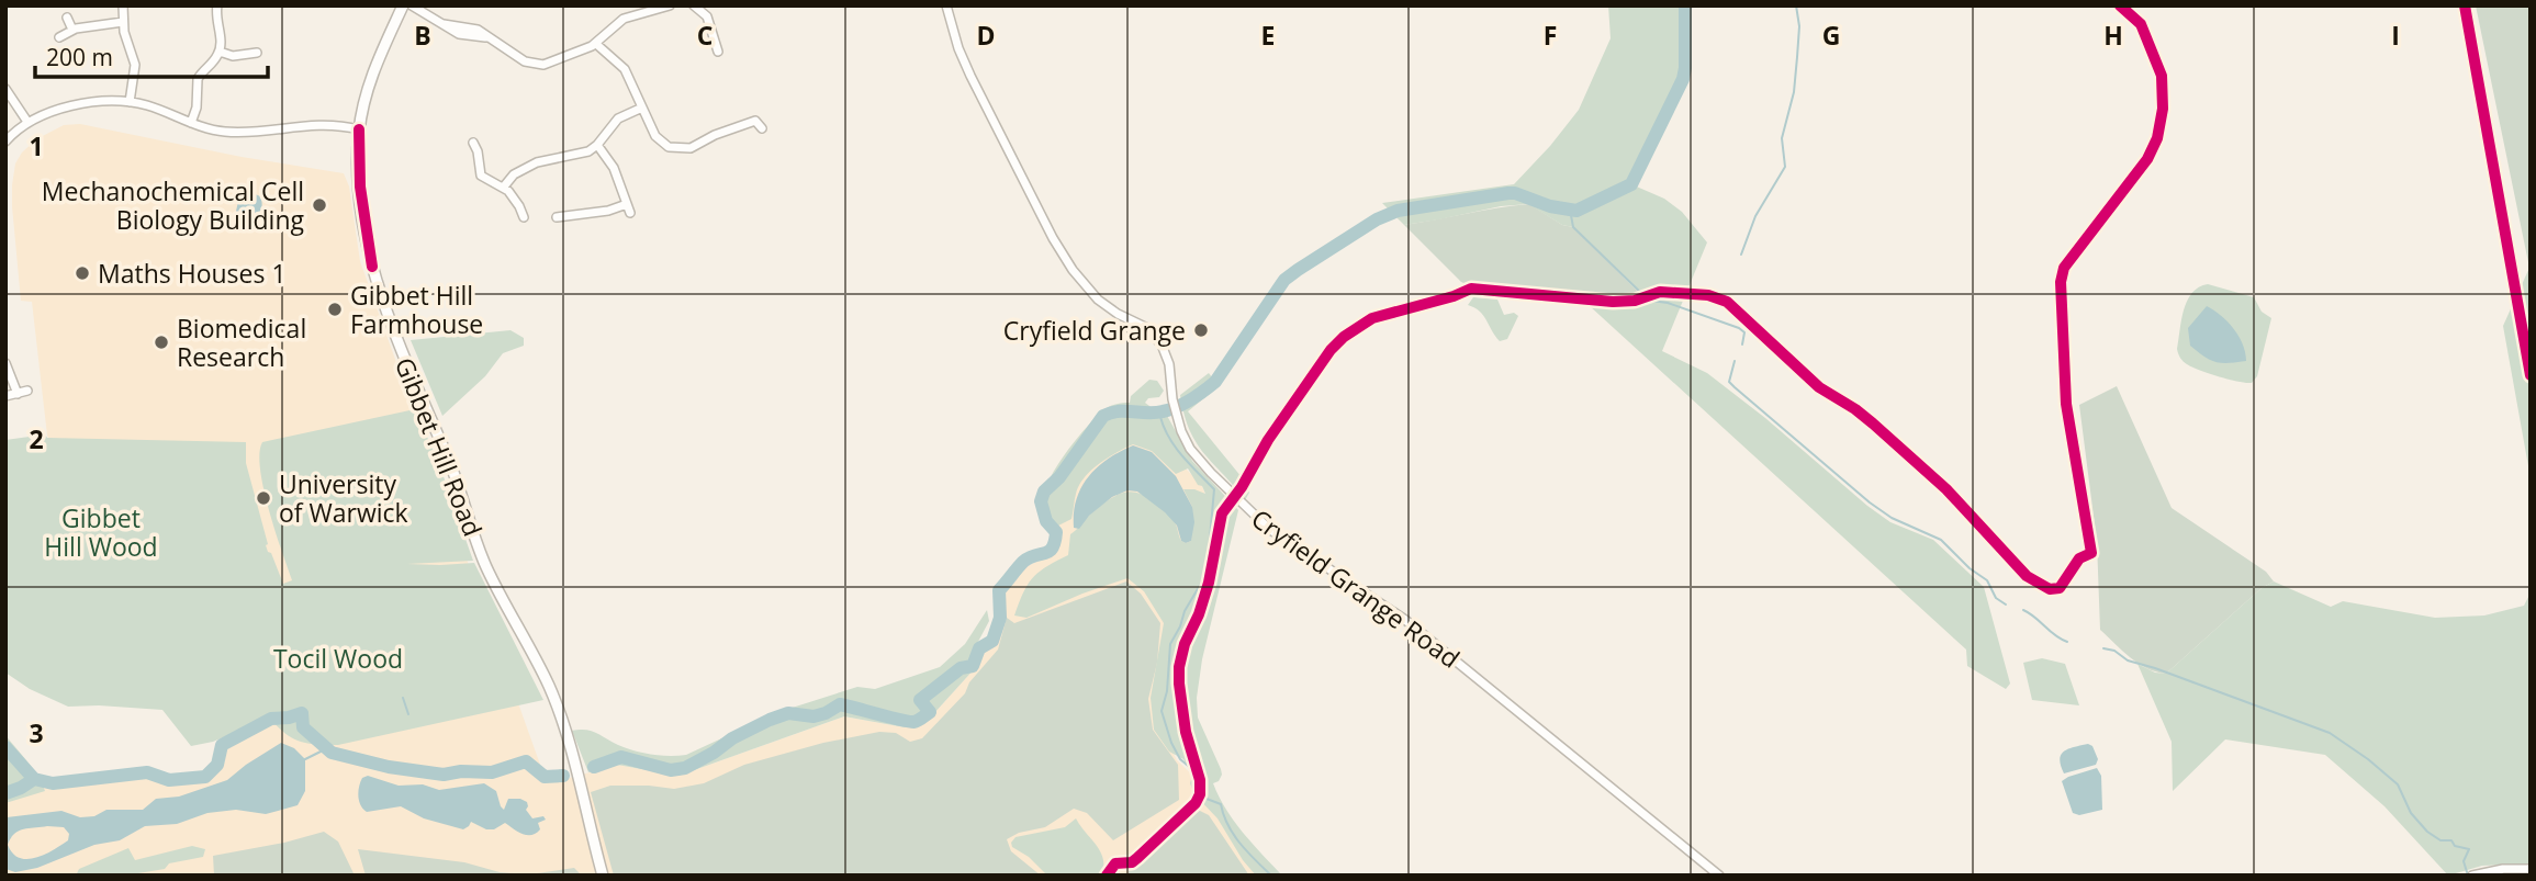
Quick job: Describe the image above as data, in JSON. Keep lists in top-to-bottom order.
{
  "streets": {
    "street": ["Gibbet Hill Road", "Cryfield Grange Road"]
  },
  "parks": ["Gibbet Hill Wood", "Tocil Wood"],
  "places": [
    "Mechanochemical Cell Biology Building",
    "Maths Houses 1",
    "Gibbet Hill Farmhouse",
    "Cryfield Grange",
    "Biomedical Research",
    "University of Warwick"
  ],
  "scale_bar": "200 m",
  "grid": {
    "columns": [
      "B",
      "C",
      "D",
      "E",
      "F",
      "G",
      "H",
      "I"
    ],
    "rows": ["1", "2", "3"]
  }
}
